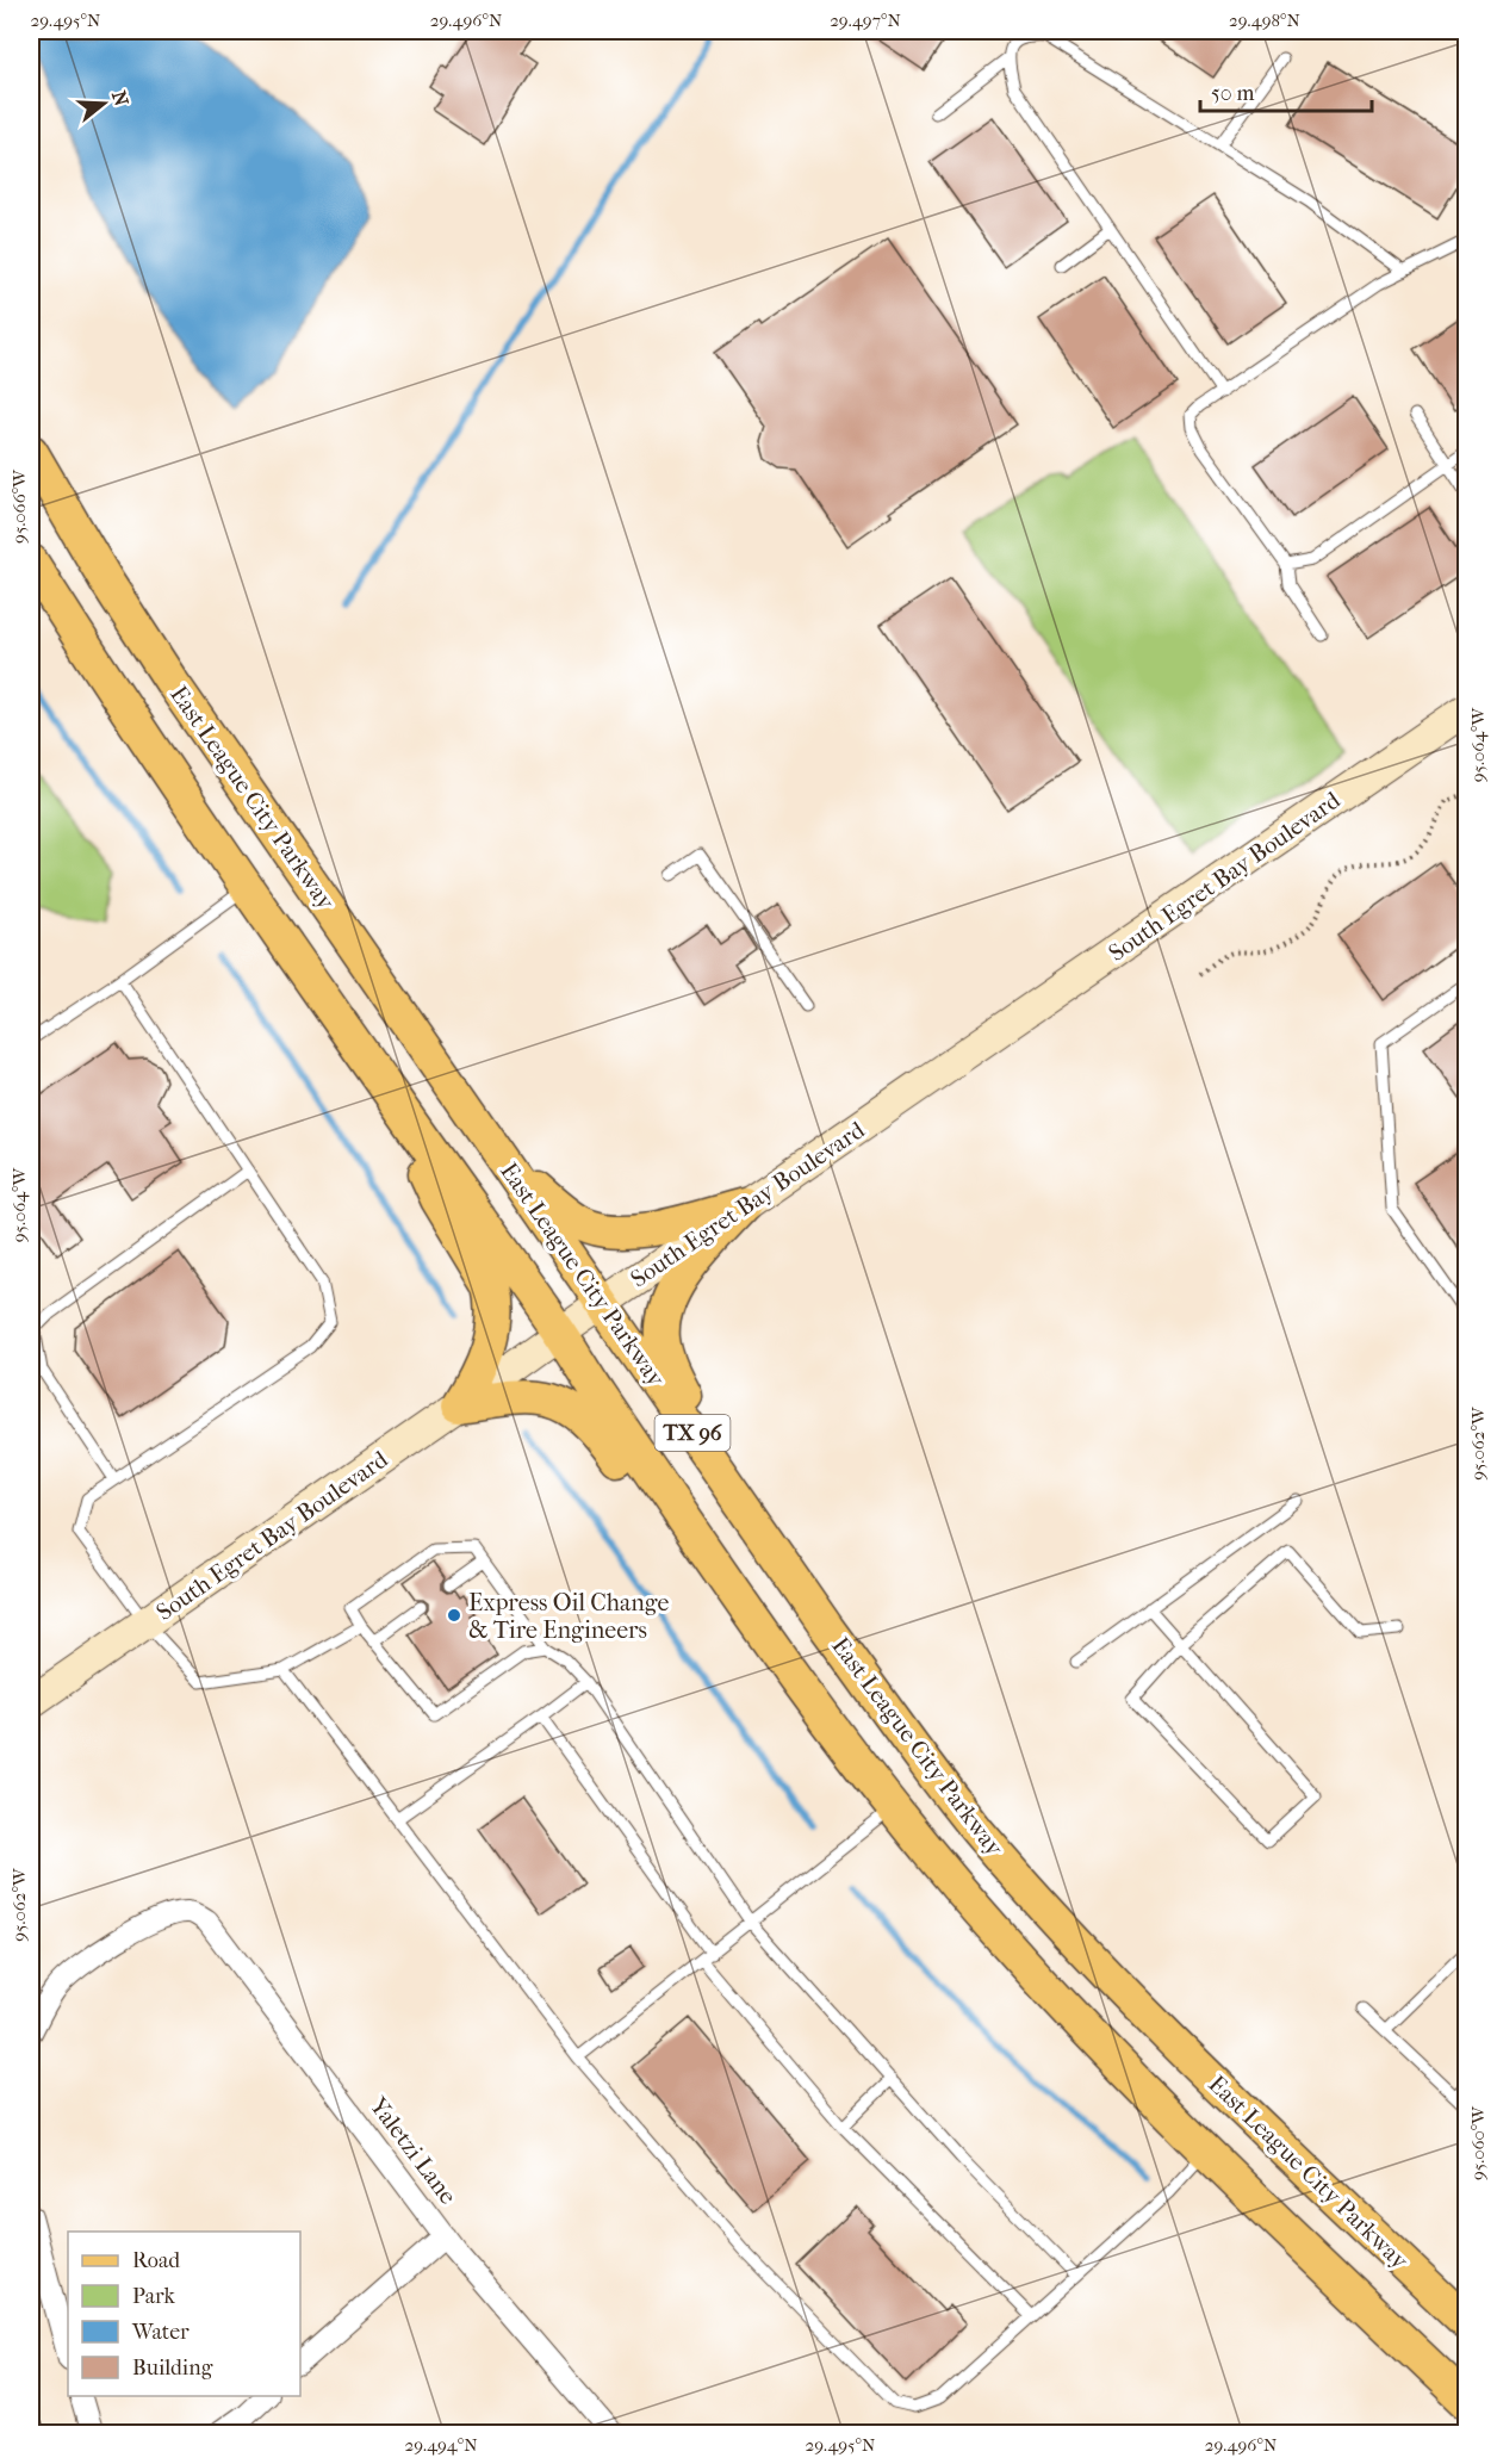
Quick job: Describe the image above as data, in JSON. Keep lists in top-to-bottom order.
{
  "streets": {
    "main road": ["East League City Parkway", "South Egret Bay Boulevard", "TX 96"],
    "street": ["Yaletzi Lane"]
  },
  "crossings": [
    ["East League City Parkway", "South Egret Bay Boulevard"],
    ["South Egret Bay Boulevard", "TX 96"]
  ],
  "places": ["Express Oil Change & Tire Engineers"],
  "legend": [
    "Road",
    "Park",
    "Water",
    "Building"
  ],
  "scale_bar": "50 m",
  "north": "right",
  "coordinates": [
    "29.495°N",
    "29.496°N",
    "29.497°N",
    "29.498°N",
    "95.066°W",
    "95.064°W",
    "95.062°W",
    "95.060°W",
    "29.494°N"
  ]
}
